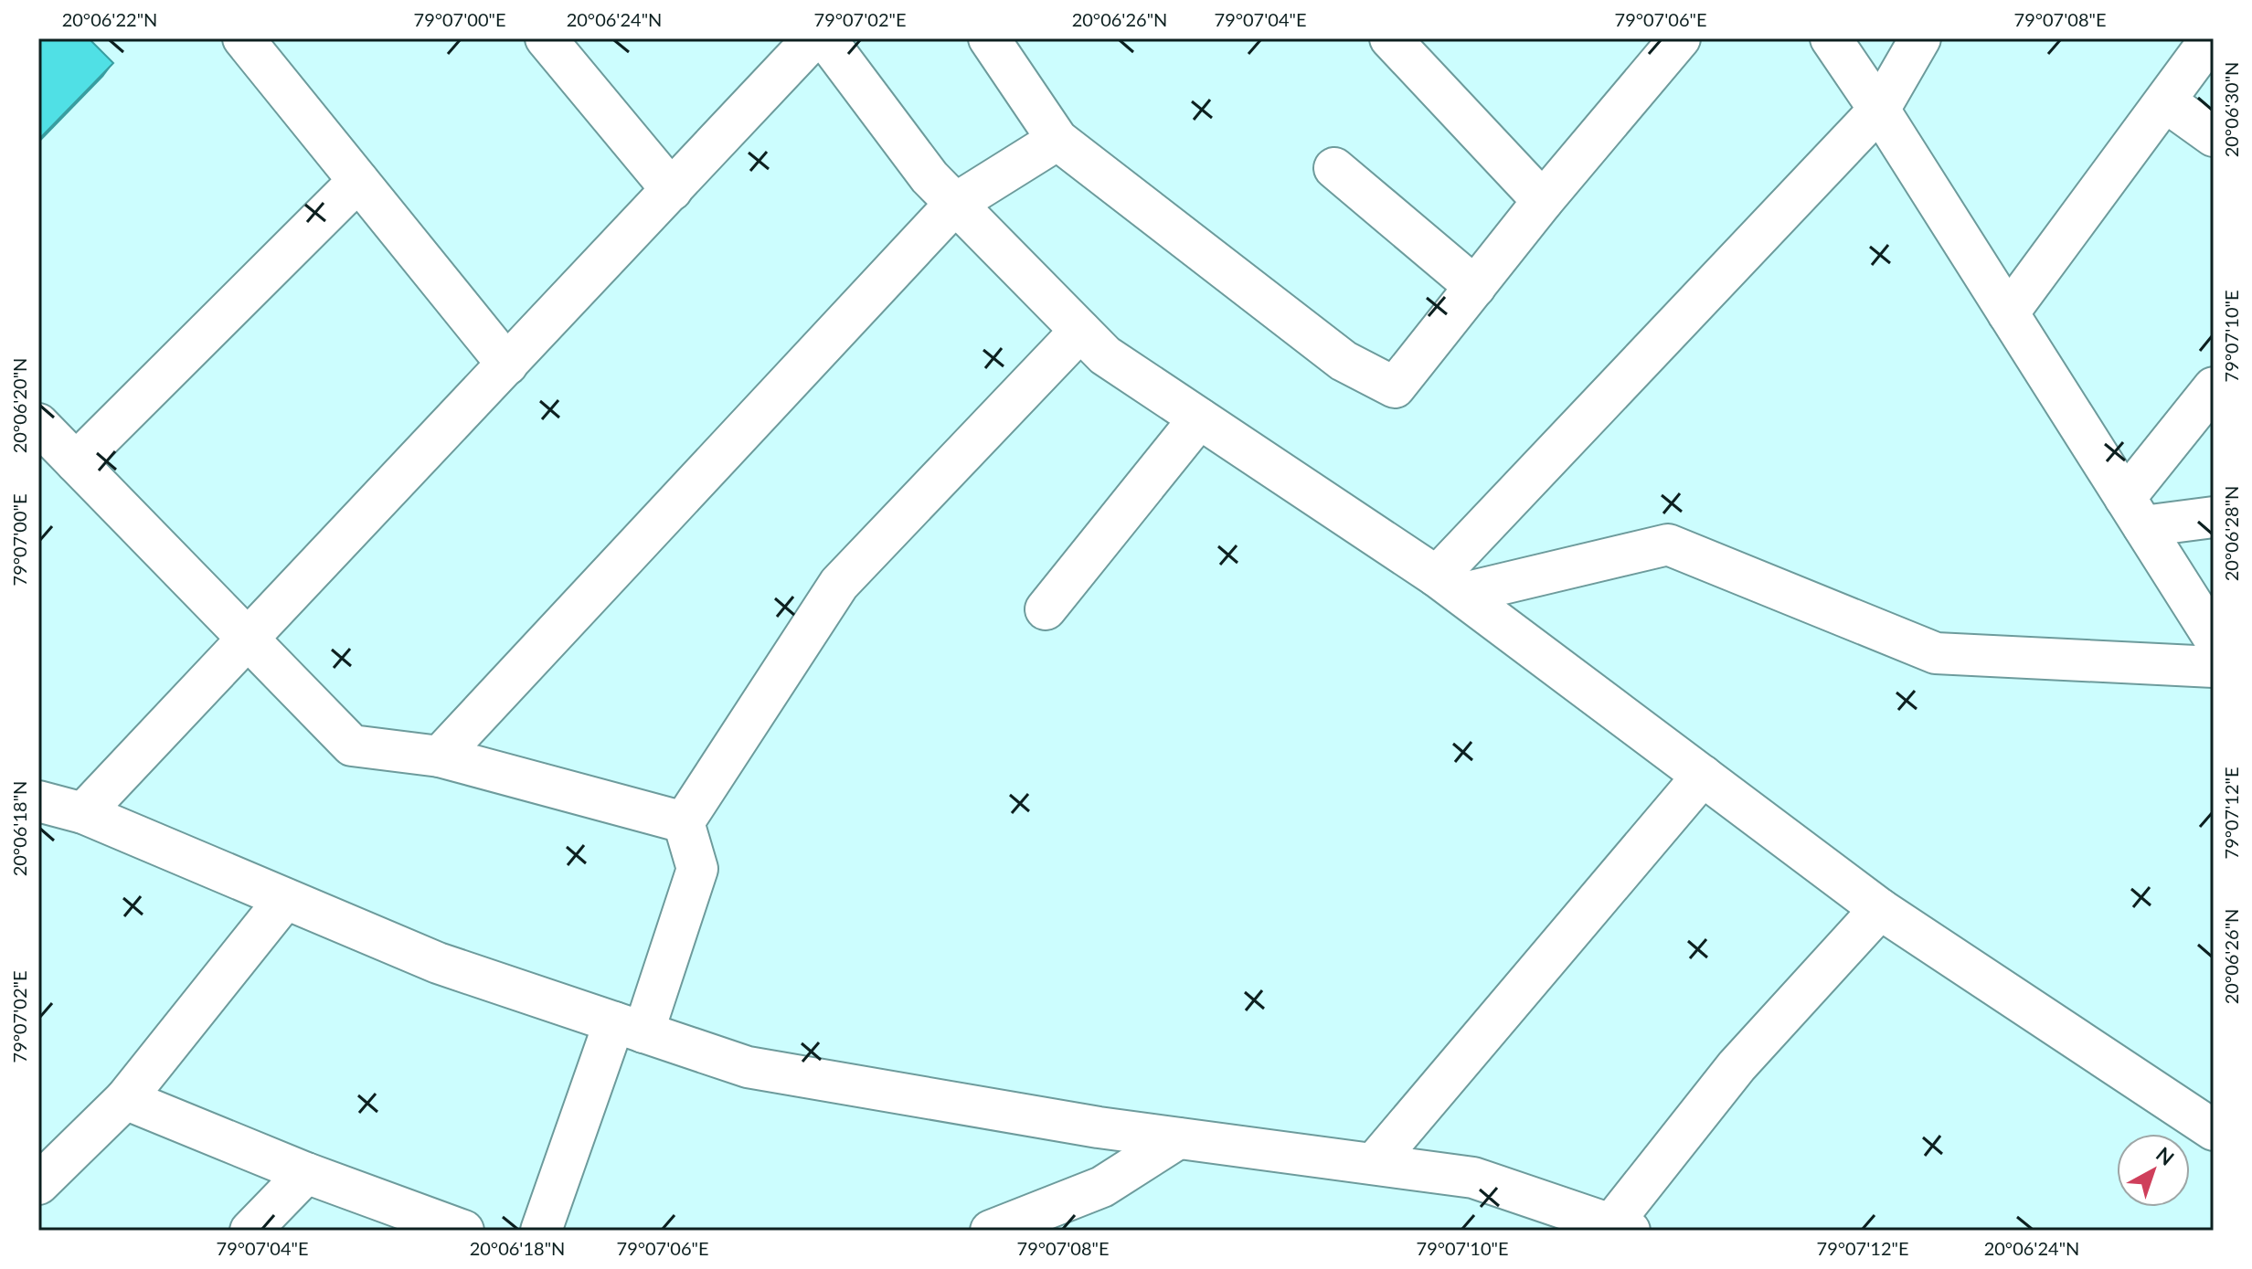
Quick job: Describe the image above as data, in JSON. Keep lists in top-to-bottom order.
{
  "north": "top right",
  "coordinates": [
    "20°06'22\"N",
    "79°07'00\"E",
    "20°06'24\"N",
    "79°07'02\"E",
    "20°06'26\"N",
    "79°07'04\"E",
    "79°07'06\"E",
    "79°07'08\"E",
    "20°06'30\"N",
    "79°07'10\"E",
    "20°06'20\"N",
    "20°06'28\"N",
    "79°07'12\"E",
    "20°06'18\"N"
  ]
}
